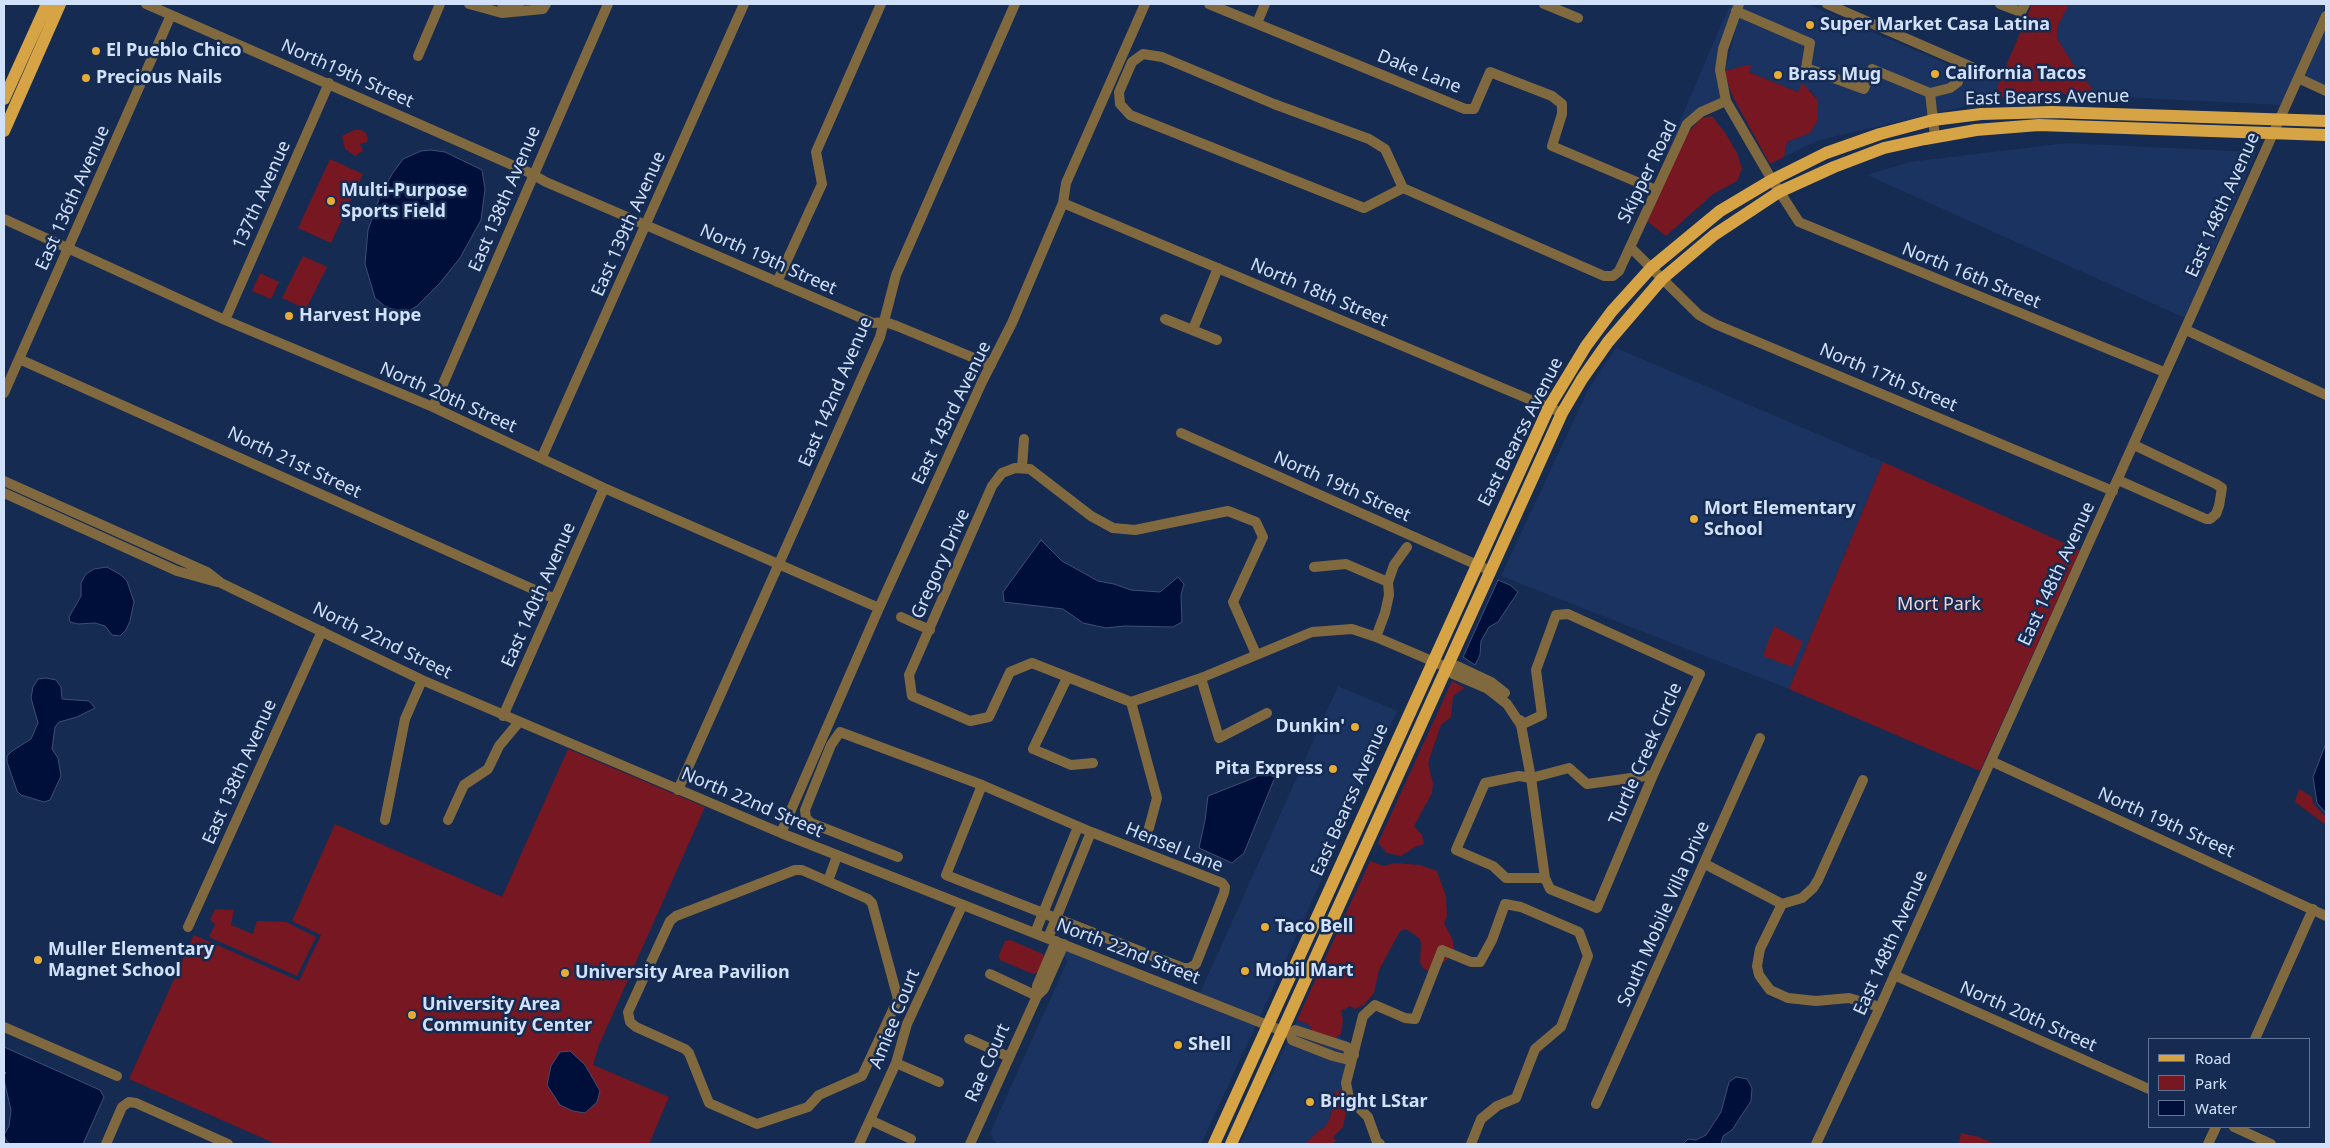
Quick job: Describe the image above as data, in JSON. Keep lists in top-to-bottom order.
{
  "streets": {
    "main road": ["East Bearss Avenue"],
    "street": [
      "Dake Lane",
      "North19th Street",
      "Skipper Road",
      "137th Avenue",
      "East 136th Avenue",
      "East 138th Avenue",
      "East 148th Avenue",
      "East 139th Avenue",
      "North 19th Street",
      "North 16th Street",
      "North 18th Street",
      "North 17th Street",
      "East 142nd Avenue",
      "North 20th Street",
      "East 143rd Avenue",
      "North 21st Street",
      "Gregory Drive",
      "East 140th Avenue",
      "North 22nd Street",
      "Turtle Creek Circle",
      "Hensel Lane",
      "South Mobile Villa Drive",
      "Amiee Court",
      "Rae Court"
    ]
  },
  "crossings": [
    ["Dake Lane", "Skipper Road"],
    ["North19th Street", "137th Avenue"],
    ["North19th Street", "East 136th Avenue"],
    ["North19th Street", "East 138th Avenue"],
    ["North19th Street", "North 19th Street"],
    ["East Bearss Avenue", "Skipper Road"],
    ["East Bearss Avenue", "East 148th Avenue"],
    ["East Bearss Avenue", "North 19th Street"],
    ["East Bearss Avenue", "North 16th Street"],
    ["East Bearss Avenue", "North 18th Street"],
    ["East Bearss Avenue", "North 17th Street"],
    ["East Bearss Avenue", "North 22nd Street"],
    ["Skipper Road", "North 17th Street"],
    ["137th Avenue", "North 20th Street"],
    ["East 136th Avenue", "North 20th Street"],
    ["East 136th Avenue", "North 21st Street"],
    ["East 138th Avenue", "North 19th Street"],
    ["East 138th Avenue", "North 20th Street"],
    ["East 138th Avenue", "North 22nd Street"],
    ["East 148th Avenue", "North 19th Street"],
    ["East 148th Avenue", "North 16th Street"],
    ["East 148th Avenue", "North 17th Street"],
    ["East 148th Avenue", "North 20th Street"],
    ["East 139th Avenue", "North 19th Street"],
    ["East 139th Avenue", "North 20th Street"],
    ["North 19th Street", "East 142nd Avenue"],
    ["North 19th Street", "East 143rd Avenue"],
    ["North 18th Street", "East 143rd Avenue"],
    ["East 142nd Avenue", "North 20th Street"],
    ["East 142nd Avenue", "North 22nd Street"],
    ["North 20th Street", "East 143rd Avenue"],
    ["North 20th Street", "East 140th Avenue"],
    ["East 143rd Avenue", "North 22nd Street"],
    ["East 143rd Avenue", "Hensel Lane"],
    ["North 21st Street", "East 140th Avenue"],
    ["East 140th Avenue", "North 22nd Street"],
    ["North 22nd Street", "Amiee Court"],
    ["North 22nd Street", "Rae Court"],
    ["Hensel Lane", "Rae Court"]
  ],
  "parks": ["Mort Park"],
  "places": [
    "Super Market Casa Latina",
    "El Pueblo Chico",
    "California Tacos",
    "Brass Mug",
    "Precious Nails",
    "Multi-Purpose Sports Field",
    "Harvest Hope",
    "Mort Elementary School",
    "Dunkin'",
    "Pita Express",
    "Taco Bell",
    "Muller Elementary Magnet School",
    "Mobil Mart",
    "University Area Pavilion",
    "University Area Community Center",
    "Shell",
    "Bright LStar"
  ],
  "legend": ["Road", "Park", "Water"]
}
